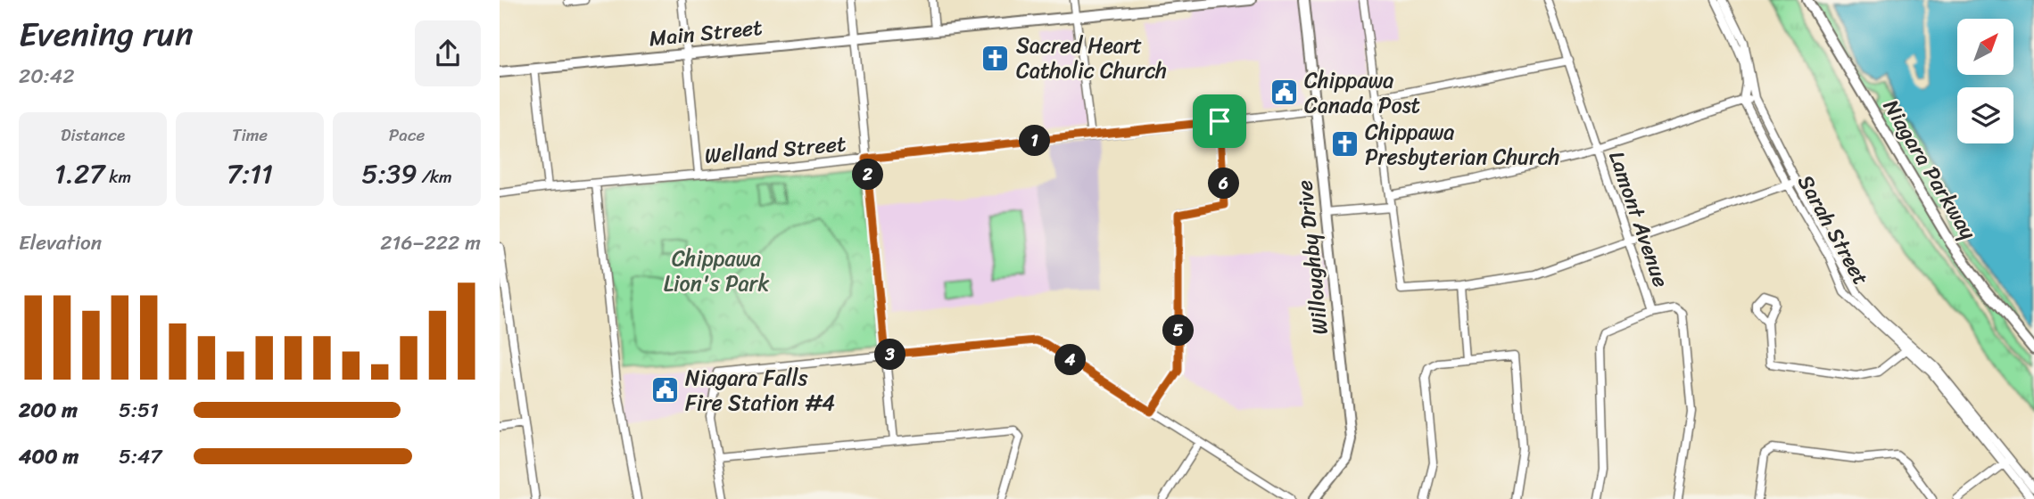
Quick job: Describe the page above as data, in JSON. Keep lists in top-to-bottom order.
{
  "streets": {
    "main road": ["Main Street", "Niagara Parkway", "Willoughby Drive"],
    "street": ["Welland Street", "Lamont Avenue", "Sarah Street"]
  },
  "crossings": [
    ["Welland Street", "Willoughby Drive"]
  ],
  "parks": ["Chippawa Lion's Park"],
  "places": {
    "church": ["Sacred Heart Catholic Church", "Chippawa Presbyterian Church"],
    "public building": ["Chippawa Canada Post", "Niagara Falls Fire Station #4"]
  },
  "north": "top right",
  "page": {
    "heading": ["Evening run", "20:42"],
    "stats": [
      ["Distance", "1.27 km"],
      ["Time", "7:11"],
      ["Pace", "5:39 /km"]
    ],
    "pins": [
      "1",
      "2",
      "6",
      "5",
      "3",
      "4"
    ],
    "chart": ["Elevation", "216–222 m"],
    "list": [
      {
        "name": "200 m",
        "note": "5:51"
      },
      {
        "name": "400 m",
        "note": "5:47"
      }
    ]
  }
}
